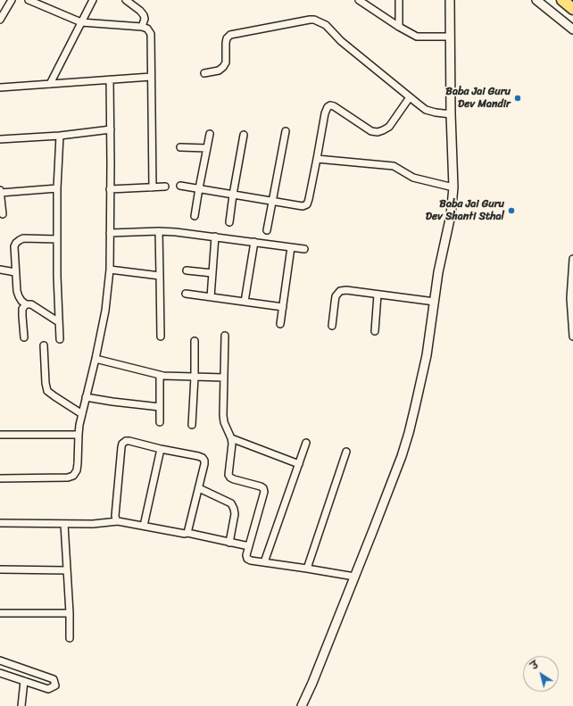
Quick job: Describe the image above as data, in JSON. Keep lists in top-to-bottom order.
{
  "places": ["Baba Jai Guru Dev Mandir", "Baba Jai Guru Dev Shanti Sthal"],
  "north": "top left"
}
